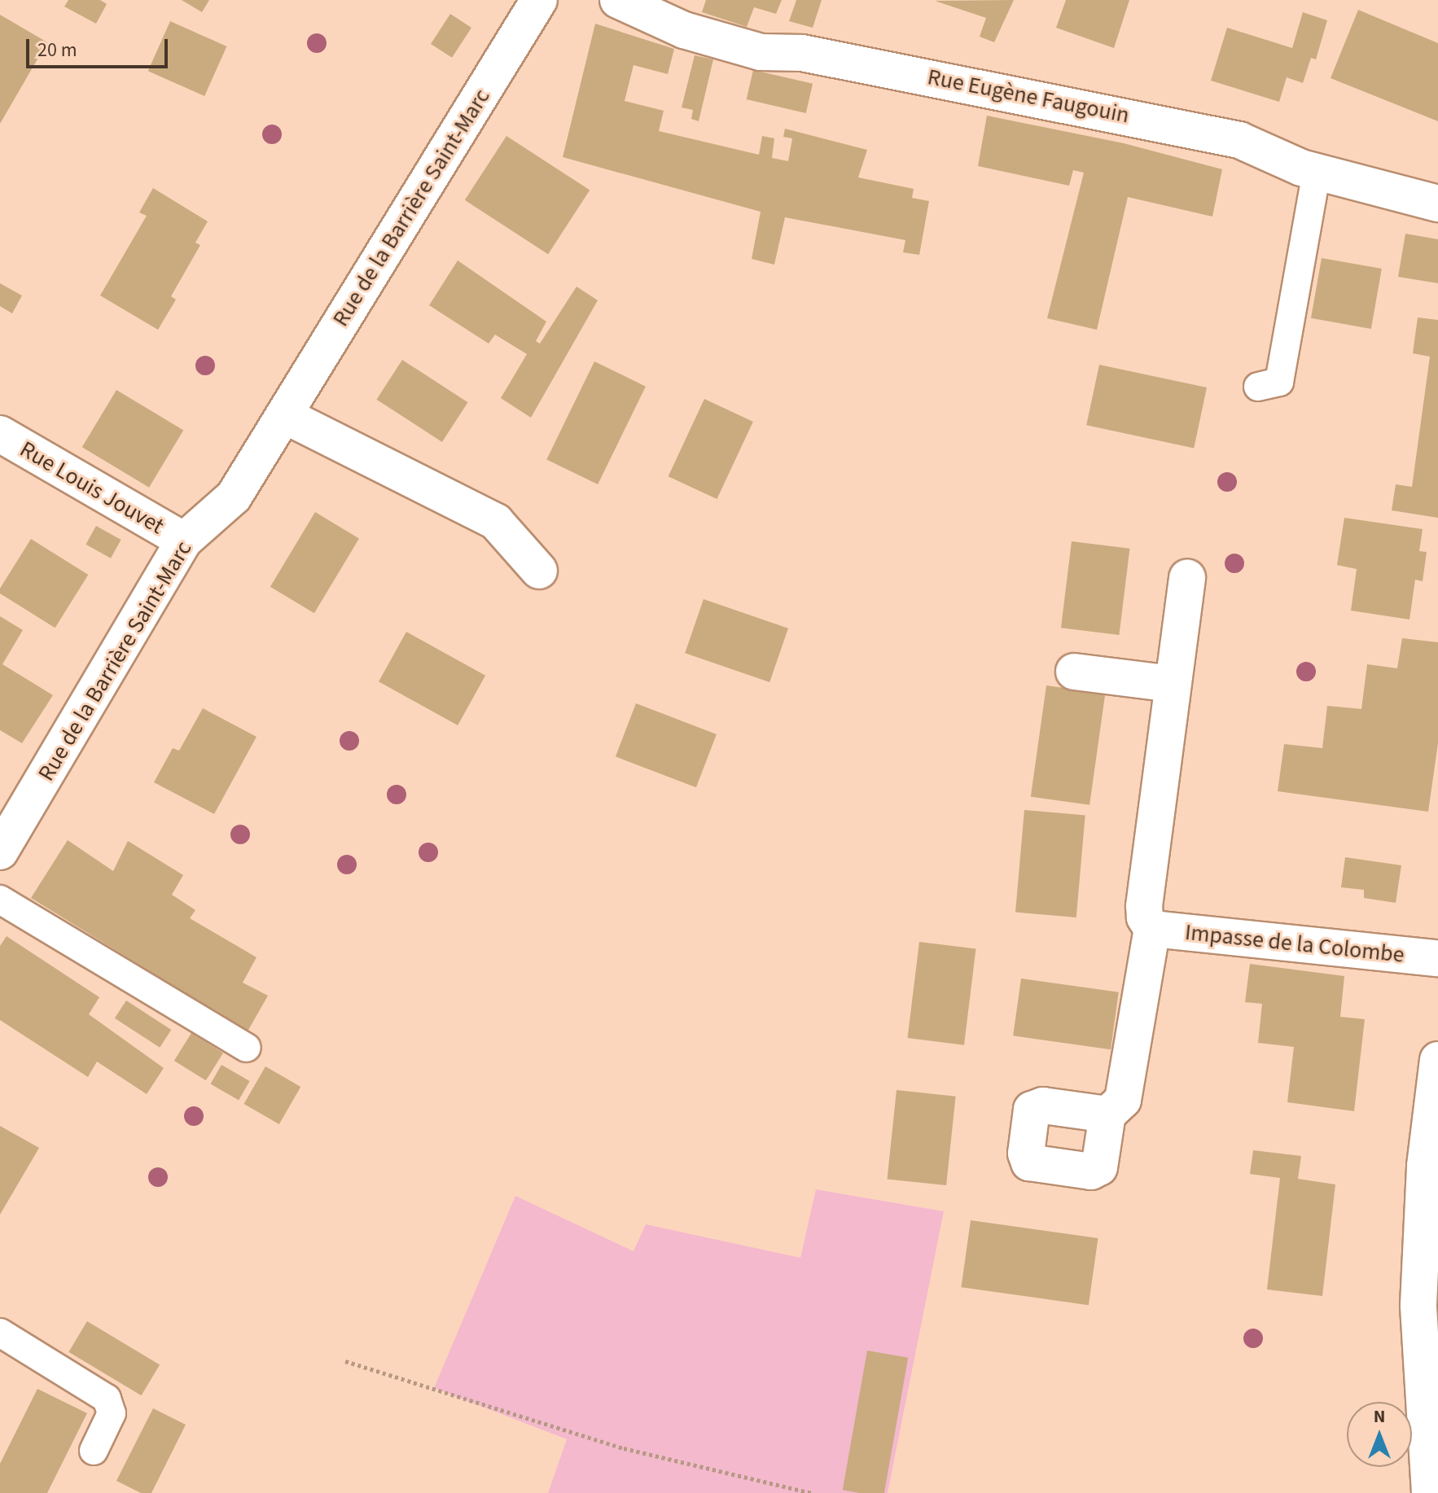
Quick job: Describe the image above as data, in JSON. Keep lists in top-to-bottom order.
{
  "streets": {
    "street": [
      "Rue Eugène Faugouin",
      "Rue de la Barrière Saint-Marc",
      "Rue Louis Jouvet",
      "Impasse de la Colombe"
    ]
  },
  "crossings": [
    ["Rue de la Barrière Saint-Marc", "Rue Louis Jouvet"]
  ],
  "scale_bar": "20 m",
  "north": "top"
}
